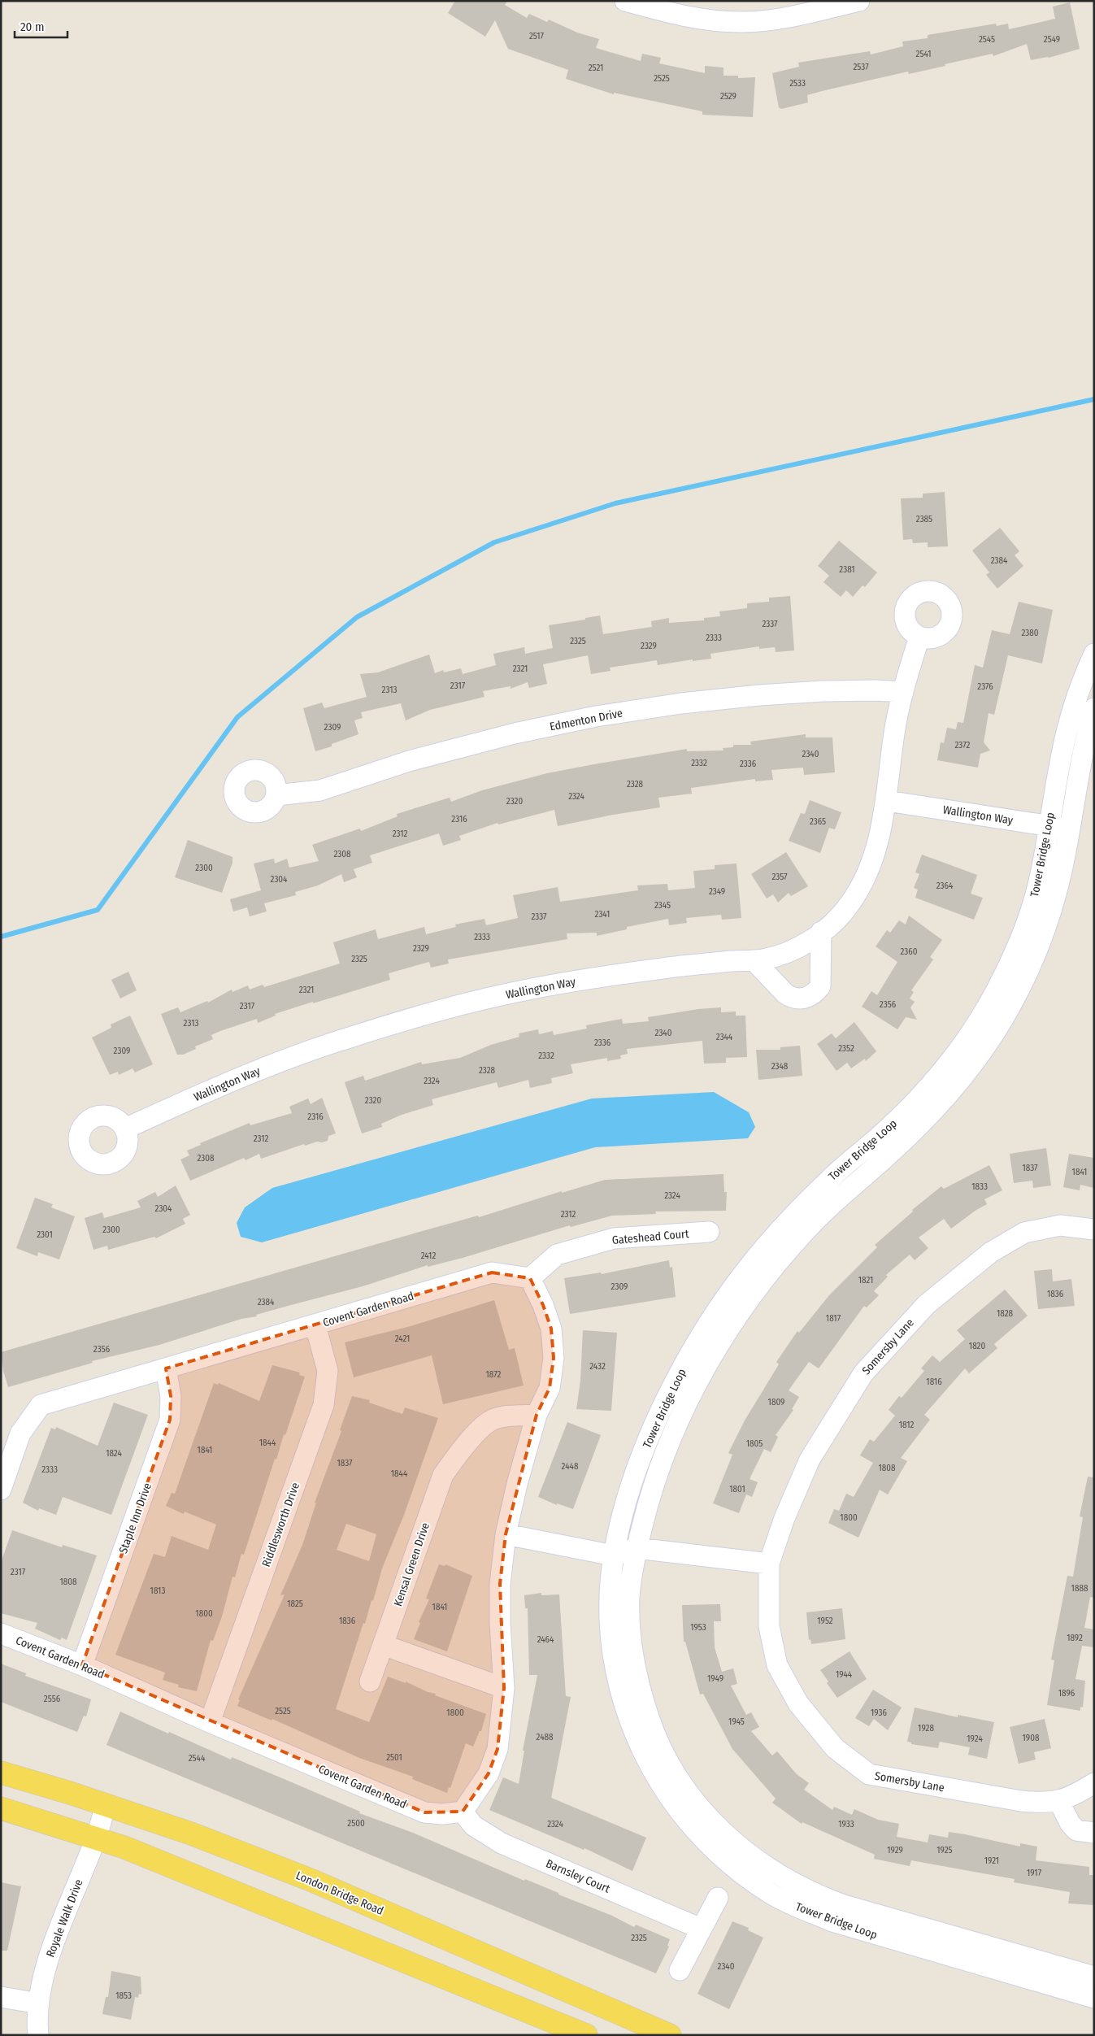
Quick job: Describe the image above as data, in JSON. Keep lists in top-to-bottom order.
{
  "streets": {
    "main road": ["London Bridge Road"],
    "street": [
      "Edmenton Drive",
      "Wallington Way",
      "Tower Bridge Loop",
      "Gateshead Court",
      "Covent Garden Road",
      "Somersby Lane",
      "Staple Inn Drive",
      "Riddlesworth Drive",
      "Kensal Green Drive",
      "Barnsley Court",
      "Royale Walk Drive"
    ]
  },
  "crossings": [
    ["Edmenton Drive", "Wallington Way"],
    ["Wallington Way", "Tower Bridge Loop"],
    ["Gateshead Court", "Covent Garden Road"],
    ["Covent Garden Road", "Staple Inn Drive"],
    ["Covent Garden Road", "Riddlesworth Drive"],
    ["Covent Garden Road", "Barnsley Court"],
    ["London Bridge Road", "Royale Walk Drive"]
  ],
  "house_numbers": [
    "2517",
    "2545",
    "2549",
    "2541",
    "2537",
    "2521",
    "2525",
    "2533",
    "2529",
    "2385",
    "2384",
    "2381",
    "2337",
    "2380",
    "2333",
    "2325",
    "2329",
    "2321",
    "2317",
    "2376",
    "2313",
    "2309",
    "2372",
    "2340",
    "2332",
    "2336",
    "2328",
    "2324",
    "2320",
    "2316",
    "2365",
    "2312",
    "2308",
    "2300",
    "2357",
    "2304",
    "2364",
    "2349",
    "2345",
    "2341",
    "2337",
    "2333",
    "2329",
    "2360",
    "2325",
    "2321",
    "2356",
    "2317",
    "2313",
    "2340",
    "2344",
    "2336",
    "2352",
    "2309",
    "2332",
    "2348",
    "2328",
    "2324",
    "2320",
    "2316",
    "2312",
    "2308",
    "1837",
    "1841",
    "1833",
    "2324",
    "2304",
    "2312",
    "2300",
    "2301",
    "2412",
    "1821",
    "2309",
    "1836",
    "2384",
    "1828",
    "1817",
    "2421",
    "1820",
    "2356",
    "2432",
    "1872",
    "1816",
    "1809",
    "1812",
    "1844",
    "1805",
    "1841",
    "1824",
    "1837",
    "2448",
    "1808",
    "2333",
    "1844",
    "1801",
    "1800",
    "2317",
    "1808",
    "1888",
    "1813",
    "1825",
    "1841",
    "1800",
    "1836",
    "1952",
    "1953",
    "1892",
    "2464",
    "1944",
    "1949",
    "1896",
    "2556",
    "2525",
    "1800",
    "1936",
    "1945",
    "1928",
    "2488",
    "1908",
    "1924",
    "2501",
    "2544",
    "2500",
    "2324",
    "1933",
    "1929",
    "1925",
    "1921",
    "1917",
    "2325",
    "2340",
    "1853"
  ],
  "scale_bar": "20 m"
}
